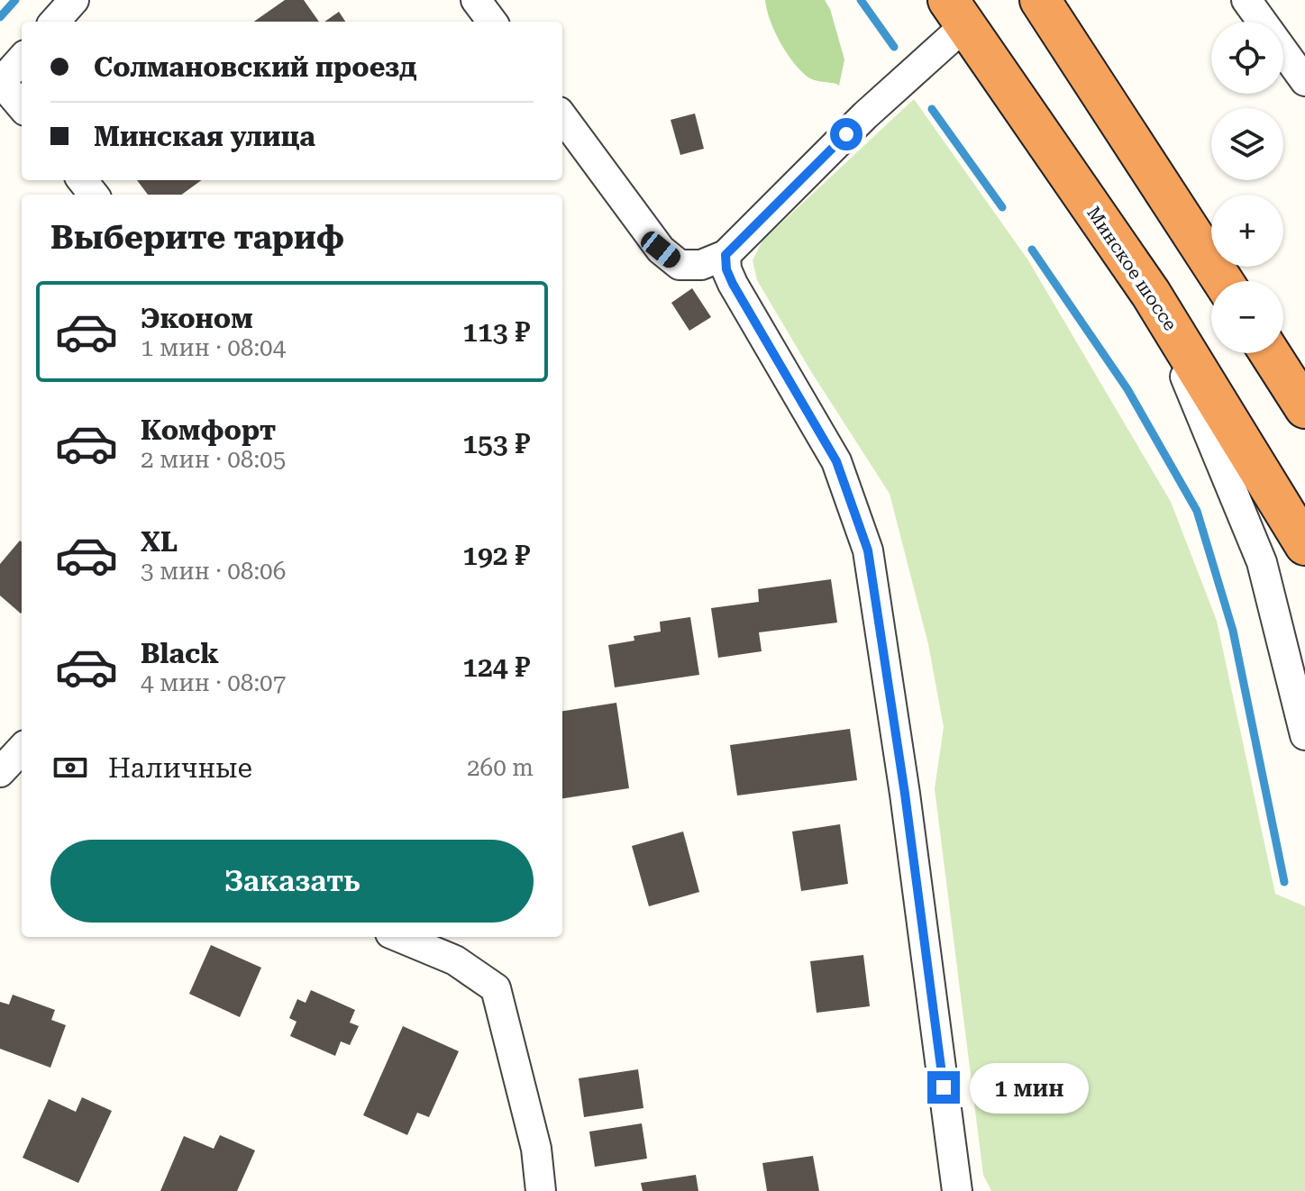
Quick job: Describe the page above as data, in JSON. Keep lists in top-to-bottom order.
{
  "streets": {
    "highway": ["Минское шоссе"]
  },
  "page": {
    "map_buttons": ["+", "−"],
    "banner": ["Солмановский проезд", "Минская улица"],
    "heading": "Выберите тариф",
    "list": [
      {
        "name": "Эконом",
        "note": "1 мин · 08:04",
        "value": "113 ₽"
      },
      {
        "name": "Комфорт",
        "note": "2 мин · 08:05",
        "value": "153 ₽"
      },
      {
        "name": "XL",
        "note": "3 мин · 08:06",
        "value": "192 ₽"
      },
      {
        "name": "Black",
        "note": "4 мин · 08:07",
        "value": "124 ₽"
      }
    ],
    "pay": ["Наличные", "260 m"],
    "buttons": "Заказать",
    "bubble": "1 мин"
  }
}
